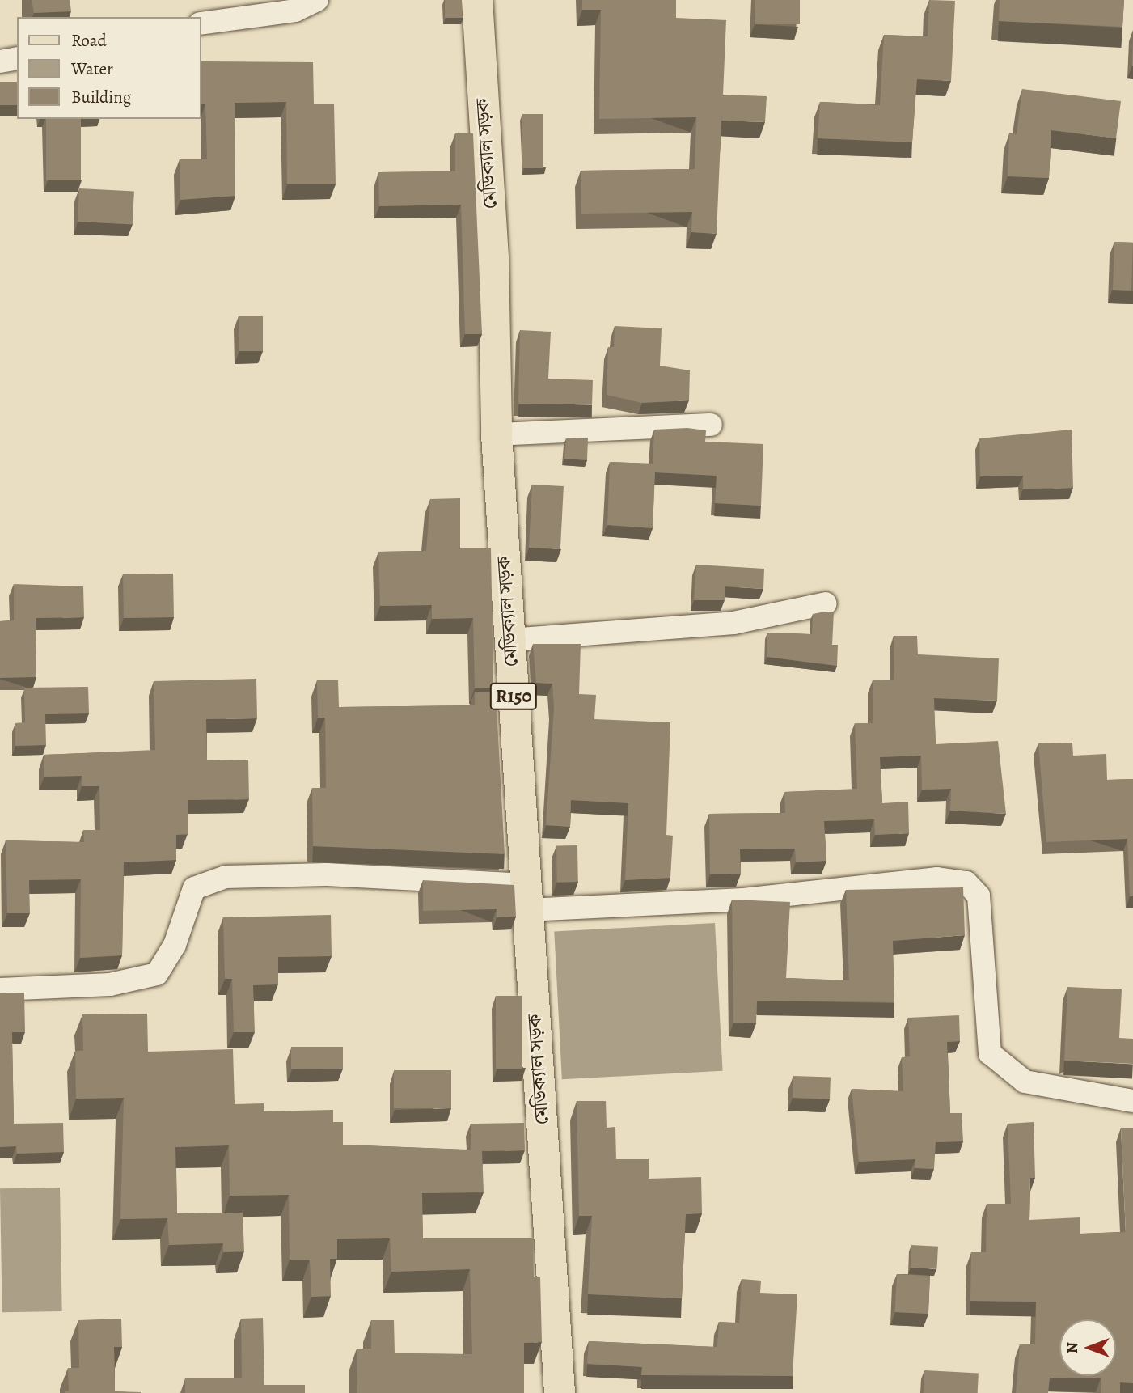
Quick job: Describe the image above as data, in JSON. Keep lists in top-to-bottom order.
{
  "streets": {
    "main road": ["মেডিক্যাল সড়ক", "R150"]
  },
  "legend": ["Road", "Water", "Building"],
  "north": "left"
}
